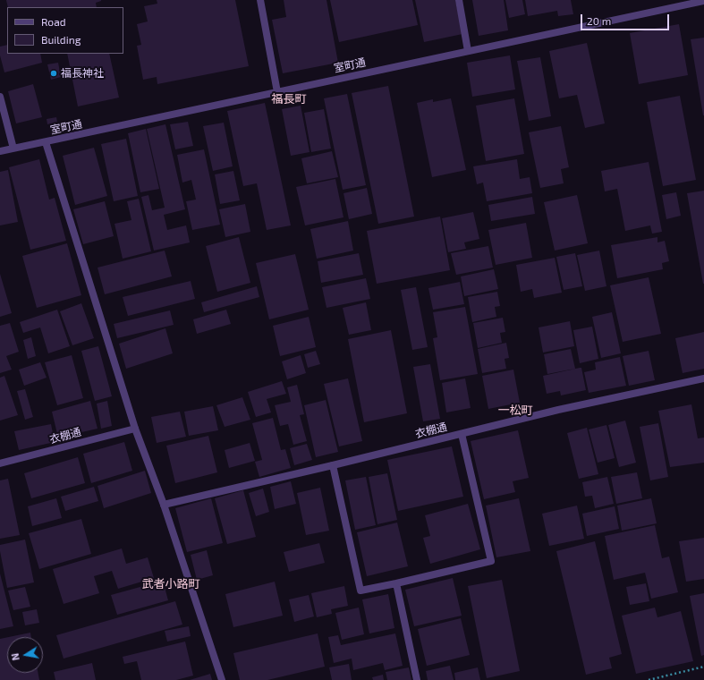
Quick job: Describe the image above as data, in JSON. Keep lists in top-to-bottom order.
{
  "streets": {
    "street": ["室町通", "衣棚通"]
  },
  "districts": ["福長町", "一松町", "武者小路町"],
  "places": ["福長神社"],
  "legend": ["Road", "Building"],
  "scale_bar": "20 m",
  "north": "left"
}
